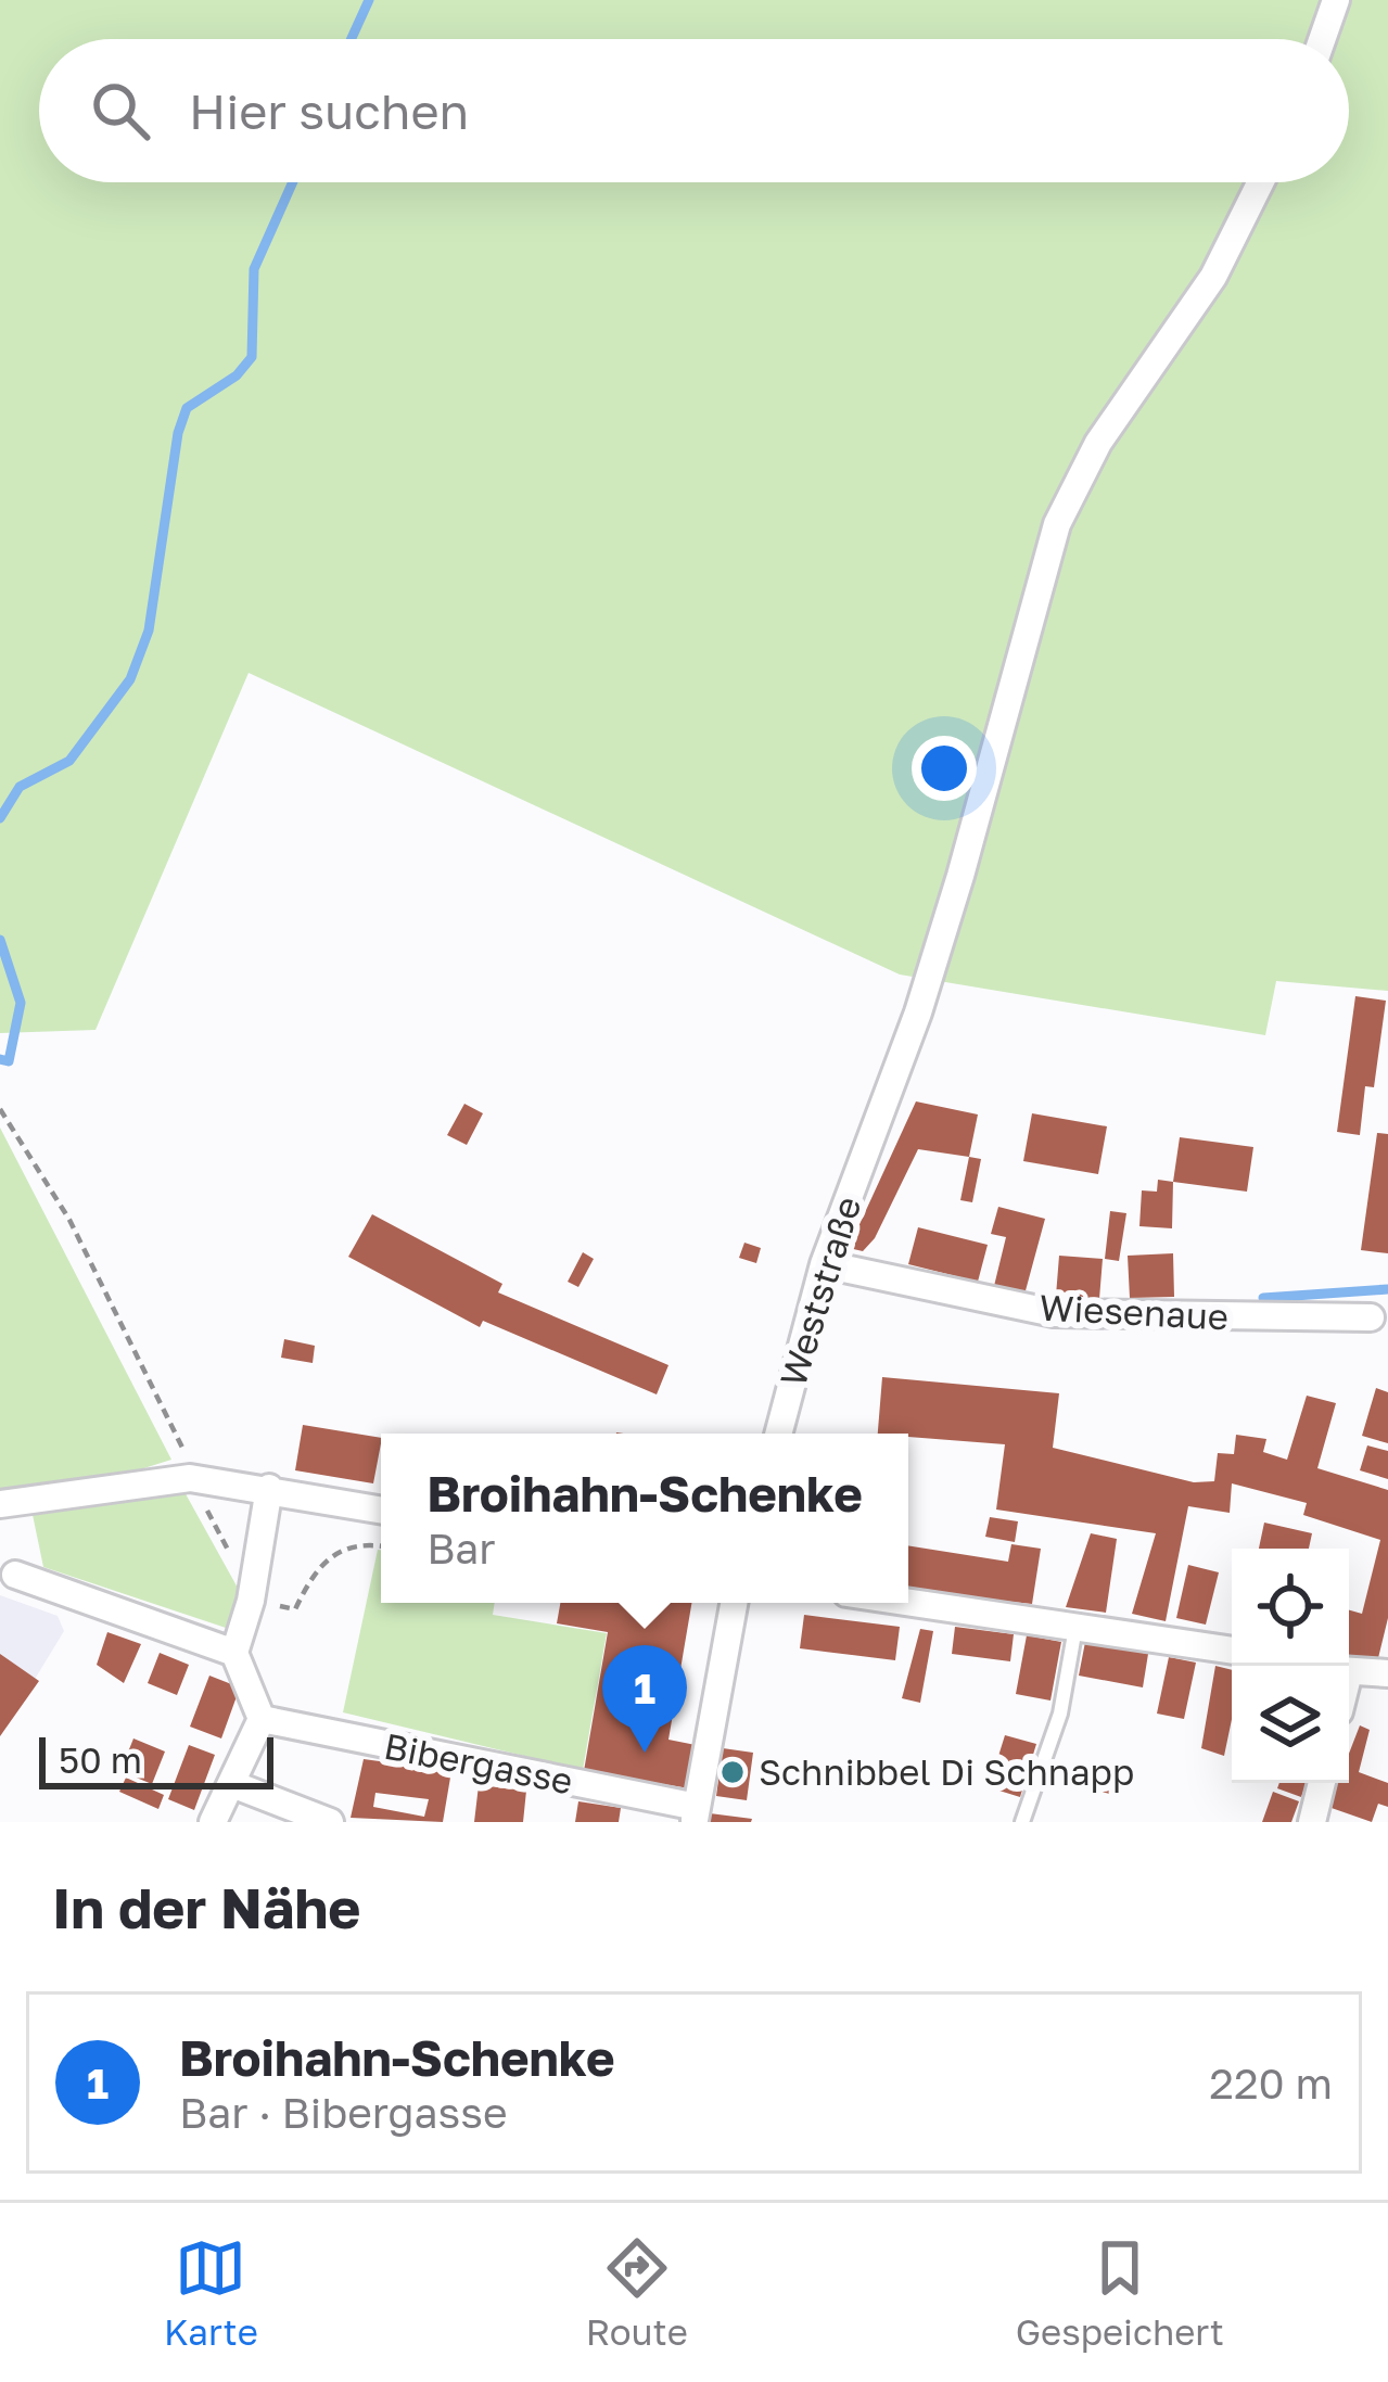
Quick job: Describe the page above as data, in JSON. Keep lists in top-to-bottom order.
{
  "streets": {
    "street": ["Weststraße", "Wiesenaue", "Bibergasse"]
  },
  "crossings": [
    ["Weststraße", "Wiesenaue"]
  ],
  "places": ["Schnibbel Di Schnapp"],
  "scale_bar": "50 m",
  "page": {
    "search": "Hier suchen",
    "popup": ["Broihahn-Schenke", "Bar"],
    "pins": "1",
    "scale": "50 m",
    "heading": "In der Nähe",
    "list": [
      {
        "mark": "1",
        "name": "Broihahn-Schenke",
        "note": "Bar · Bibergasse",
        "value": "220 m"
      }
    ],
    "nav": ["Karte", "Route", "Gespeichert"]
  }
}
